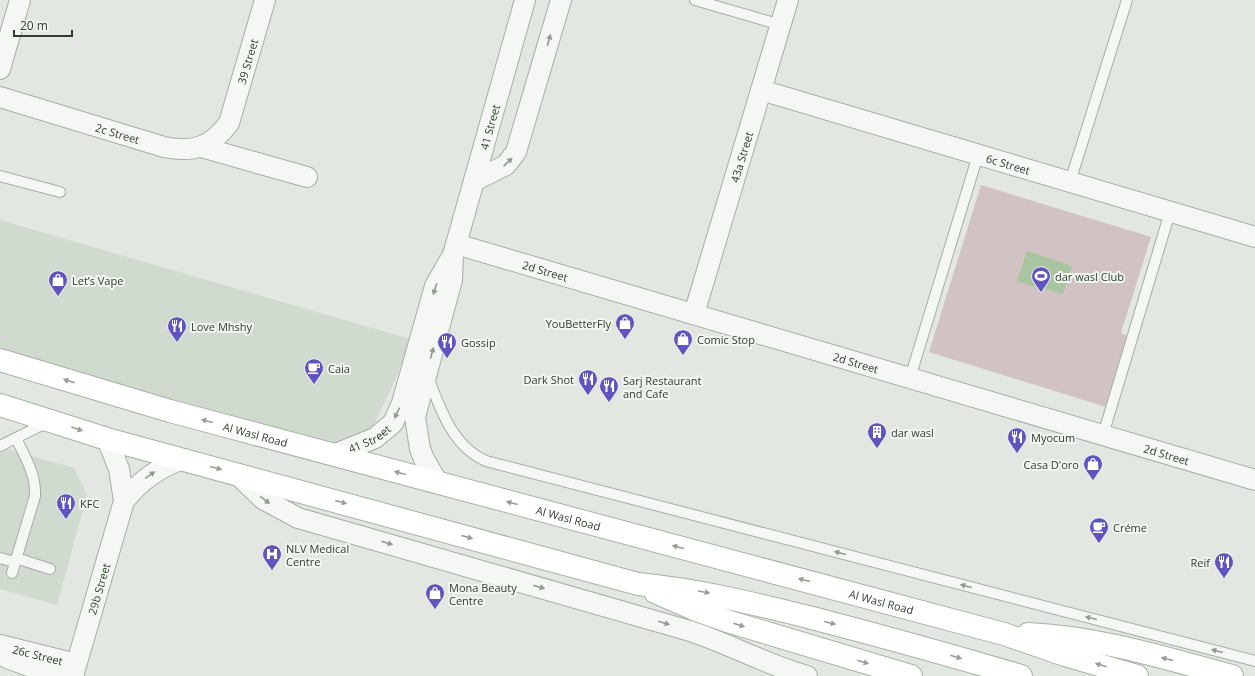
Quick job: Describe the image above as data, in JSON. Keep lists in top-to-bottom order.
{
  "streets": {
    "main road": ["Al Wasl Road"],
    "street": [
      "39 Street",
      "41 Street",
      "2c Street",
      "43a Street",
      "6c Street",
      "2d Street",
      "29b Street",
      "26c Street"
    ]
  },
  "crossings": [
    ["39 Street", "2c Street"],
    ["41 Street", "2d Street"],
    ["41 Street", "Al Wasl Road"],
    ["43a Street", "6c Street"],
    ["43a Street", "2d Street"],
    ["29b Street", "26c Street"]
  ],
  "places": {
    "sports": ["dar wasl Club"],
    "shop": [
      "Let’s Vape",
      "YouBetterFly",
      "Comic Stop",
      "Casa D'oro",
      "Mona Beauty Centre"
    ],
    "restaurant": [
      "Love Mhshy",
      "Gossip",
      "Dark Shot",
      "Sarj Restaurant and Cafe",
      "Myocum",
      "KFC",
      "Reif"
    ],
    "cafe": ["Caia", "Créme"],
    "building": ["dar wasl"],
    "hospital": ["NLV Medical Centre"]
  },
  "scale_bar": "20 m"
}
